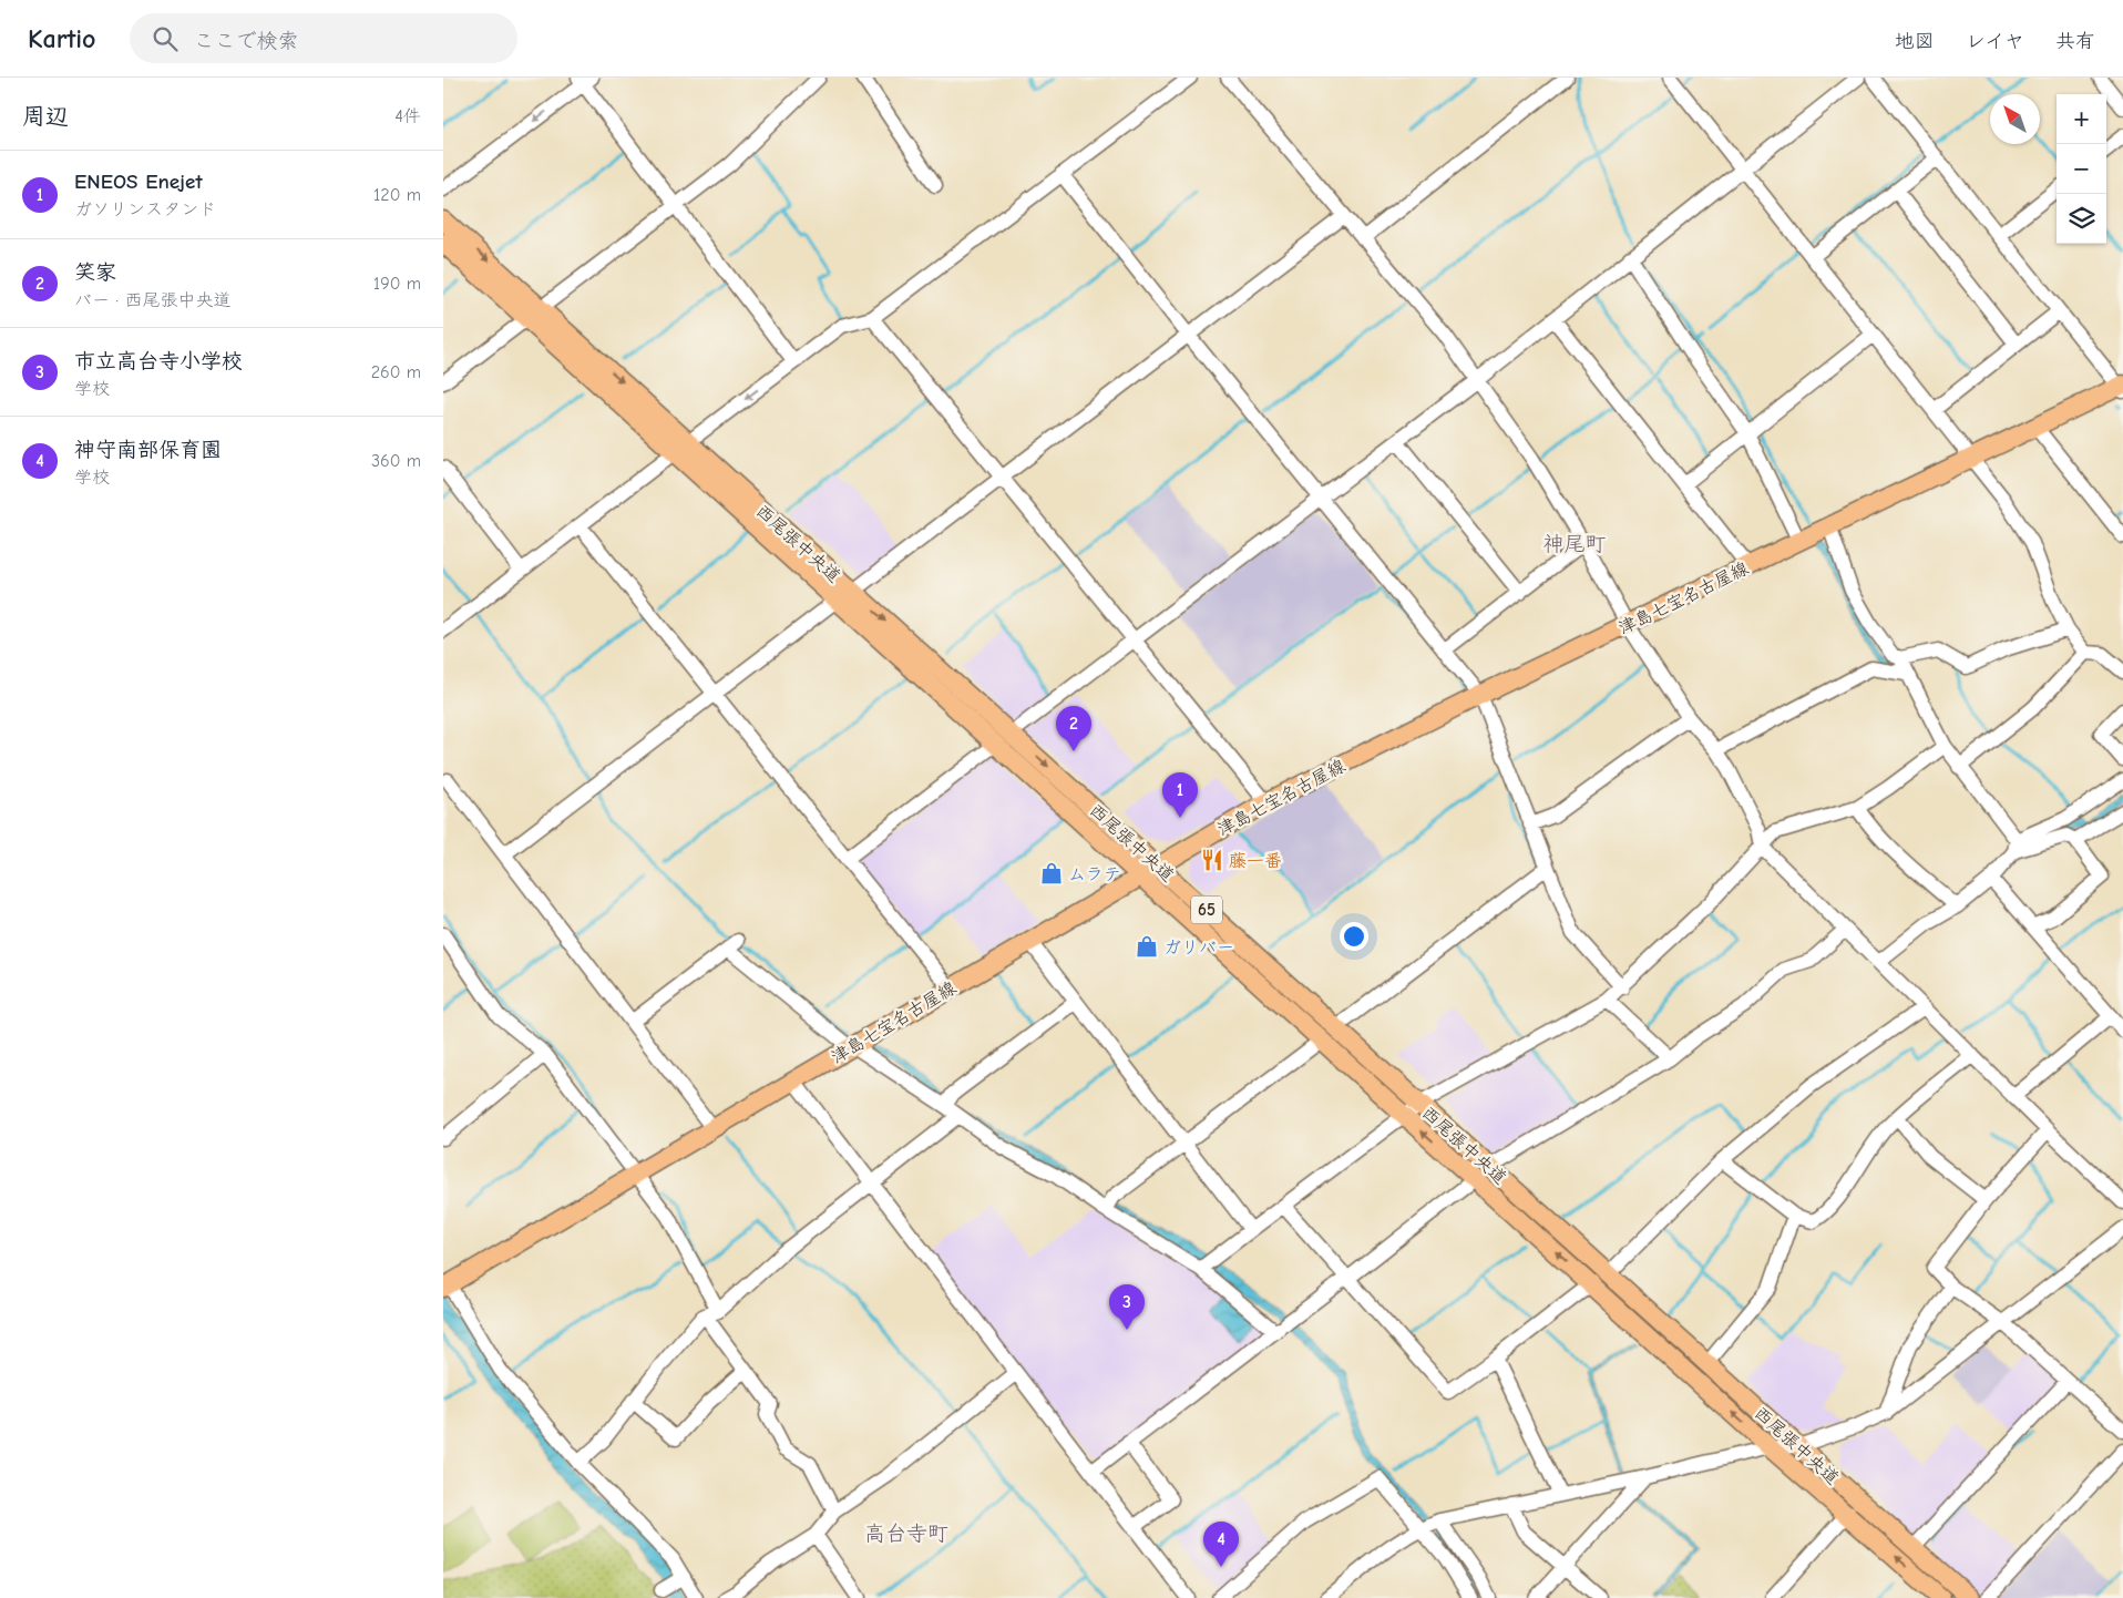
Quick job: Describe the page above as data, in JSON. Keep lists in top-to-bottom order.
{
  "streets": {
    "main road": ["西尾張中央道", "津島七宝名古屋線", "65"]
  },
  "crossings": [
    ["西尾張中央道", "津島七宝名古屋線"]
  ],
  "districts": ["神尾町", "高台寺町"],
  "places": {
    "restaurant": ["藤一番"],
    "shop": ["ムラテ", "ガリバー"]
  },
  "north": "top left",
  "page": {
    "header": "Kartio",
    "search": "ここで検索",
    "nav": ["地図", "レイヤ", "共有"],
    "heading": ["周辺", "4件"],
    "map_buttons": ["+", "−"],
    "list": [
      {
        "mark": "1",
        "name": "ENEOS Enejet",
        "note": "ガソリンスタンド",
        "value": "120 m"
      },
      {
        "mark": "2",
        "name": "笑家",
        "note": "バー · 西尾張中央道",
        "value": "190 m"
      },
      {
        "mark": "3",
        "name": "市立高台寺小学校",
        "note": "学校",
        "value": "260 m"
      },
      {
        "mark": "4",
        "name": "神守南部保育園",
        "note": "学校",
        "value": "360 m"
      }
    ],
    "pins": [
      "2",
      "1",
      "3",
      "4"
    ]
  }
}
